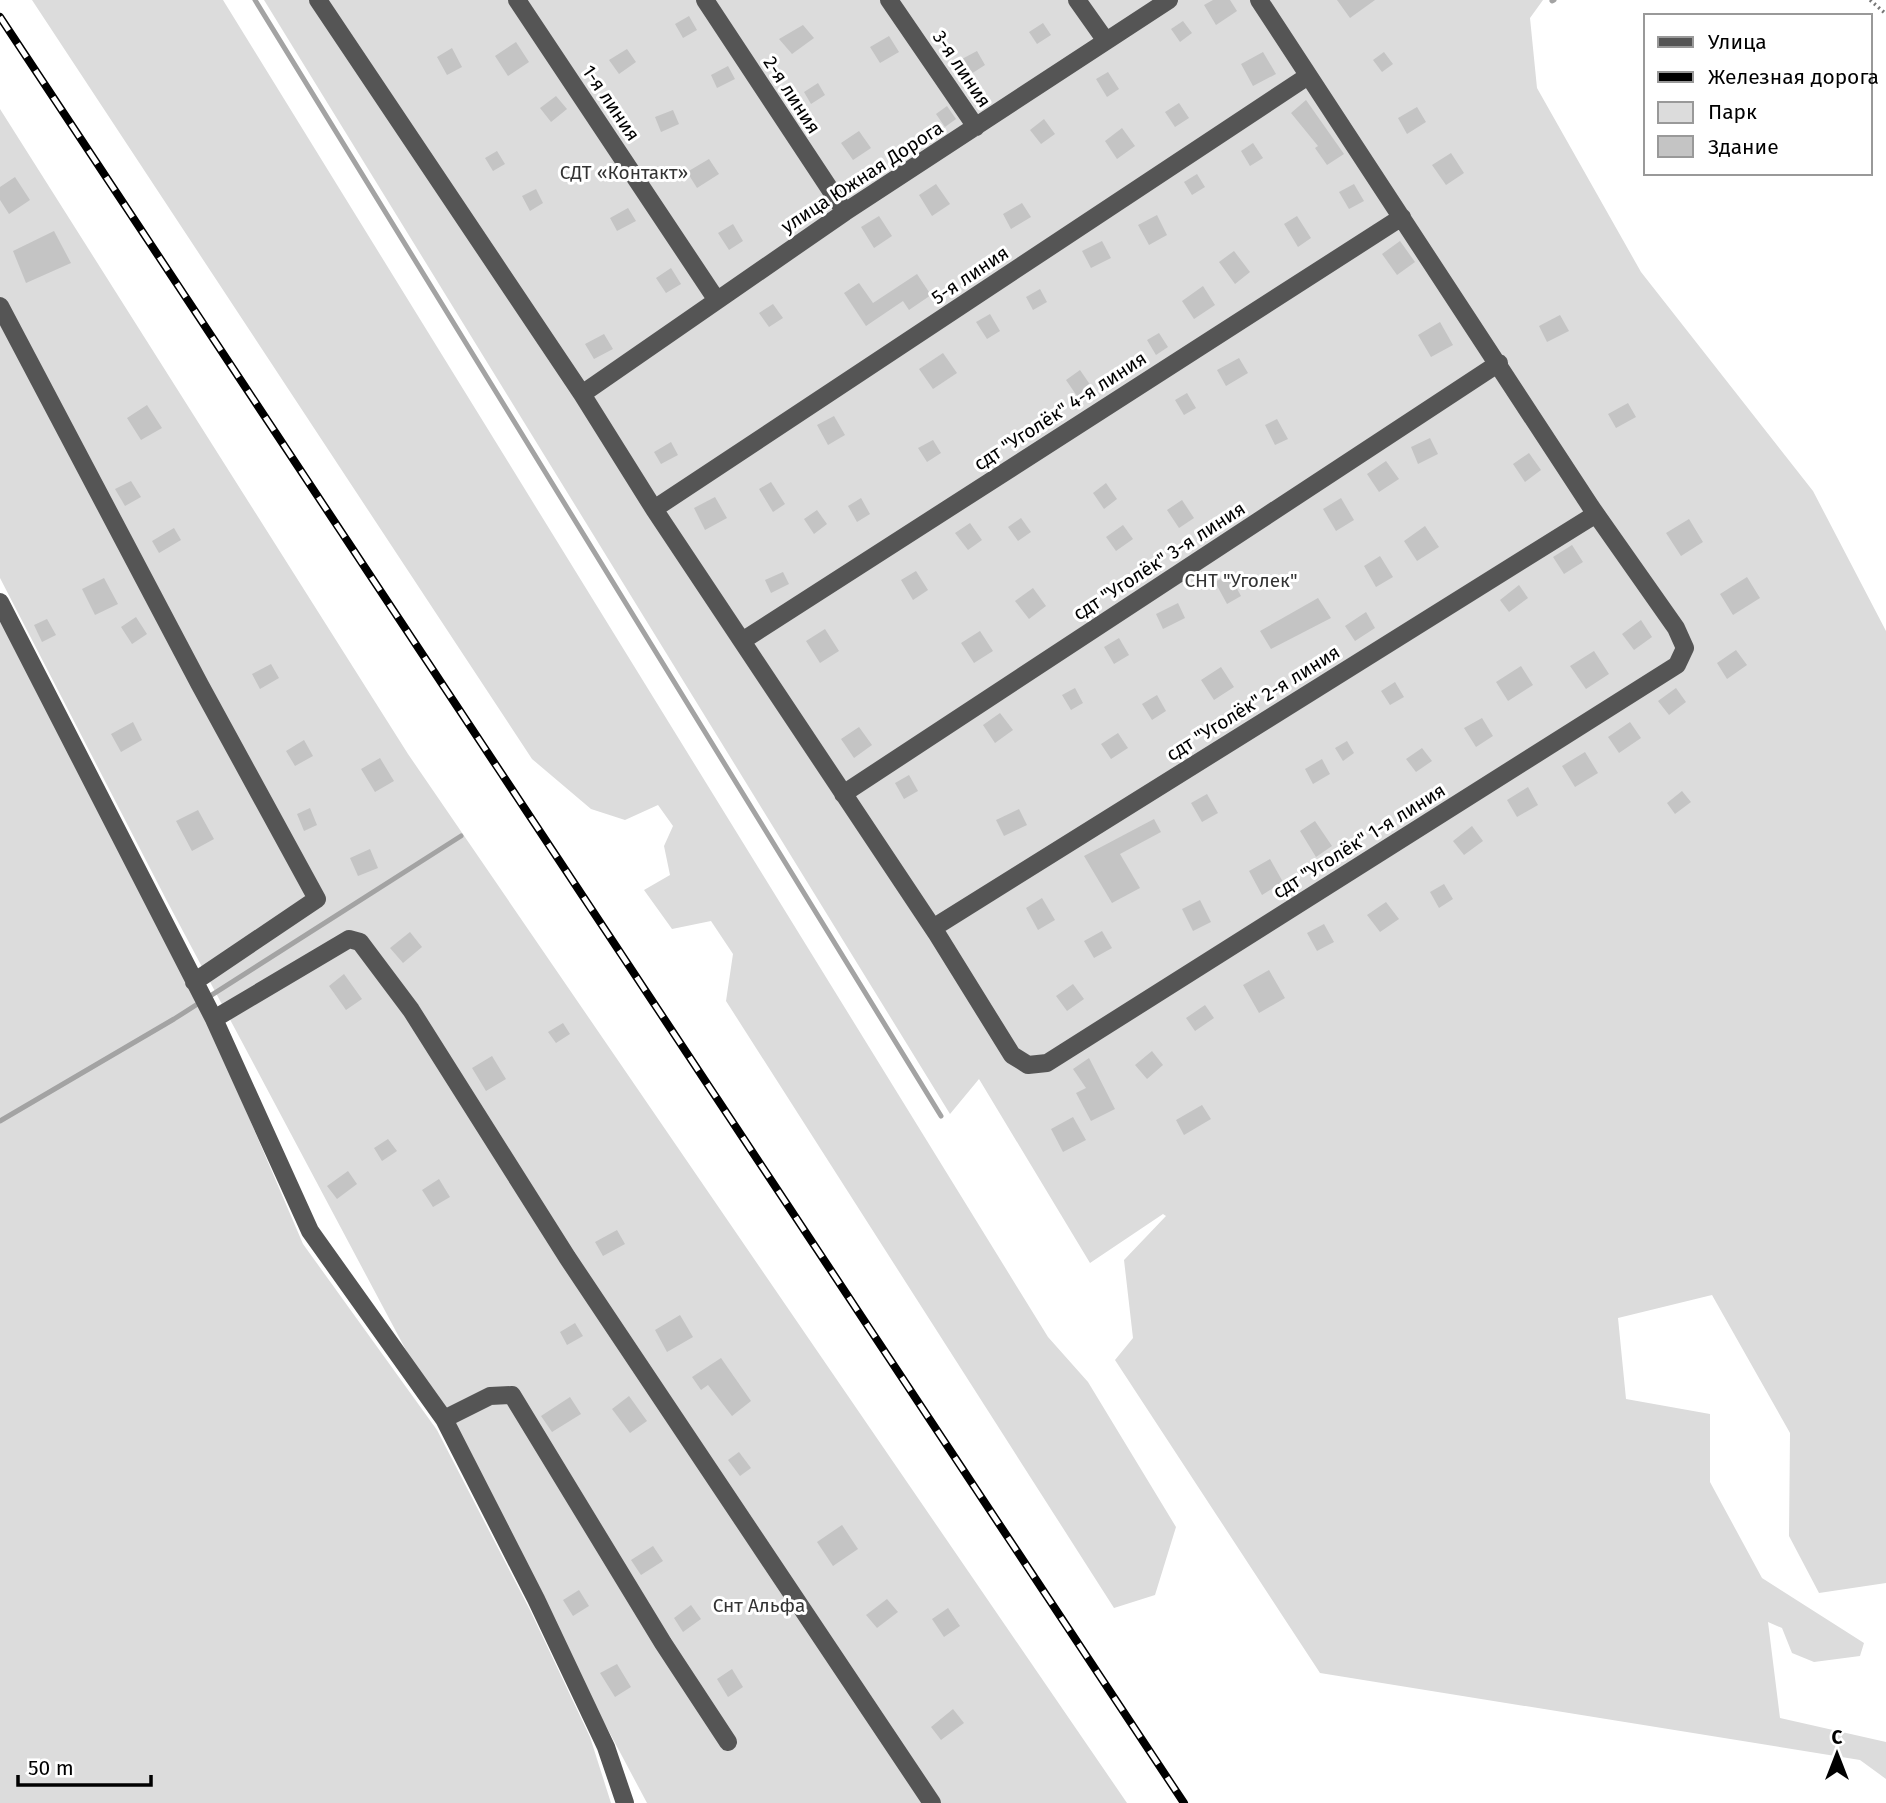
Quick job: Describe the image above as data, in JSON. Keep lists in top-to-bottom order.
{
  "streets": {
    "street": [
      "3-я линия",
      "2-я линия",
      "1-я линия",
      "улица Южная Дорога",
      "5-я линия",
      "сдт \"Уголёк\" 4-я линия",
      "сдт \"Уголёк\" 3-я линия",
      "сдт \"Уголёк\" 2-я линия",
      "сдт \"Уголёк\" 1-я линия"
    ]
  },
  "crossings": [
    ["3-я линия", "улица Южная Дорога"],
    ["2-я линия", "улица Южная Дорога"],
    ["1-я линия", "улица Южная Дорога"],
    ["сдт \"Уголёк\" 2-я линия", "сдт \"Уголёк\" 1-я линия"]
  ],
  "parks": ["СДТ «Контакт»", "СНТ \"Уголек\"", "Снт Альфа"],
  "legend": [
    "Улица",
    "Железная дорога",
    "Парк",
    "Здание"
  ],
  "scale_bar": "50 m",
  "north": "top"
}
